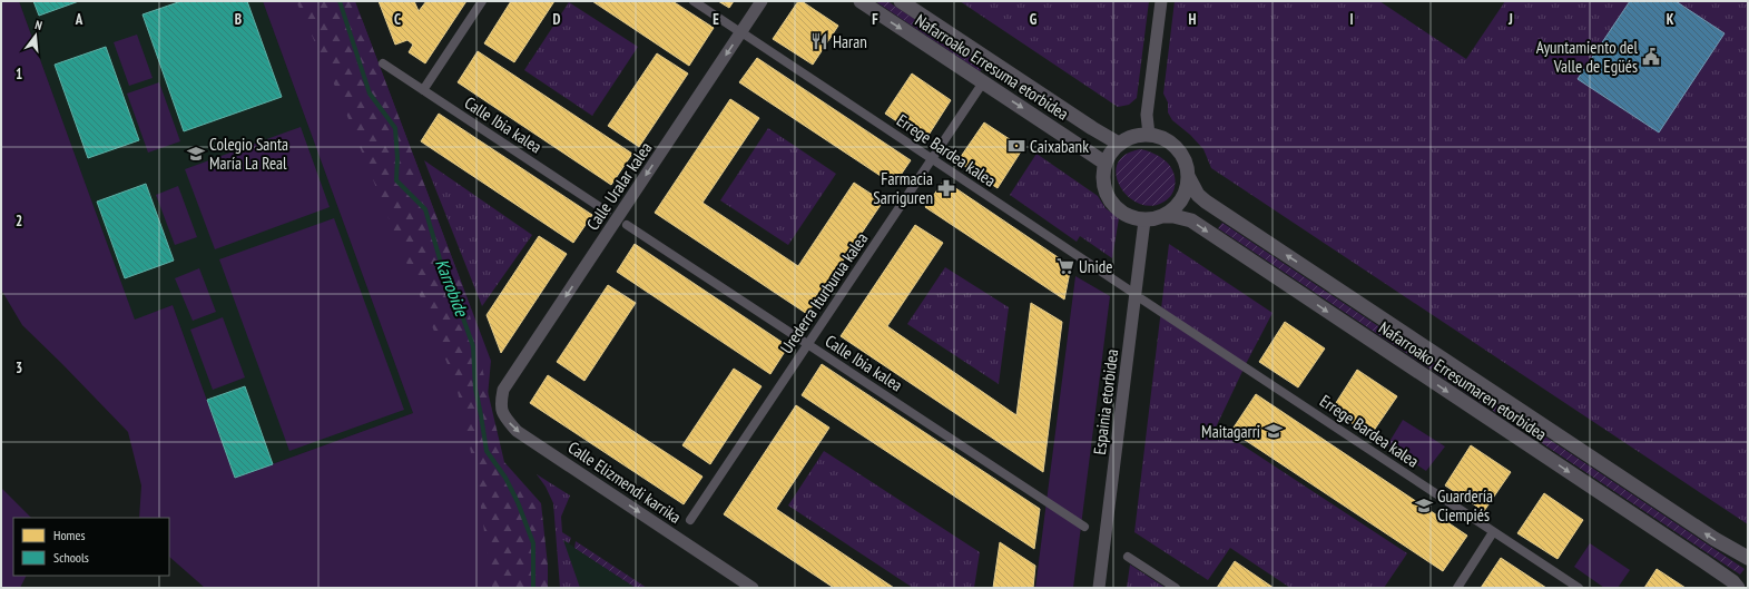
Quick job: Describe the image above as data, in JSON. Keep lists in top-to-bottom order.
{
  "streets": {
    "street": [
      "Nafarroako Erresuma etorbidea",
      "Calle Ibia kalea",
      "Errege Bardea kalea",
      "Calle Uralar kalea",
      "Urederra Iturburua kalea",
      "Nafarroako Erresumaren etorbidea",
      "Espainia etorbidea",
      "Calle Elizmendi karrika"
    ]
  },
  "crossings": [
    ["Nafarroako Erresuma etorbidea", "Urederra Iturburua kalea"],
    ["Nafarroako Erresuma etorbidea", "Nafarroako Erresumaren etorbidea"],
    ["Nafarroako Erresuma etorbidea", "Espainia etorbidea"],
    ["Calle Ibia kalea", "Urederra Iturburua kalea"],
    ["Errege Bardea kalea", "Urederra Iturburua kalea"],
    ["Calle Uralar kalea", "Calle Elizmendi karrika"],
    ["Nafarroako Erresumaren etorbidea", "Espainia etorbidea"]
  ],
  "one_way": ["Calle Uralar kalea", "Calle Elizmendi karrika"],
  "water": ["Karrobide"],
  "places": {
    "restaurant": ["Haran"],
    "public building": ["Ayuntamiento del Valle de Egüés"],
    "bank": ["Caixabank"],
    "school or university": ["Colegio Santa María La Real", "Maitagarri", "Guardería Ciempiés"],
    "pharmacy": ["Farmacia Sarriguren"],
    "supermarket": ["Unide"]
  },
  "legend": ["Homes", "Schools"],
  "north": "top",
  "grid": {
    "columns": [
      "A",
      "B",
      "C",
      "D",
      "E",
      "F",
      "G",
      "H",
      "I",
      "J",
      "K"
    ],
    "rows": ["1", "2", "3"]
  }
}
